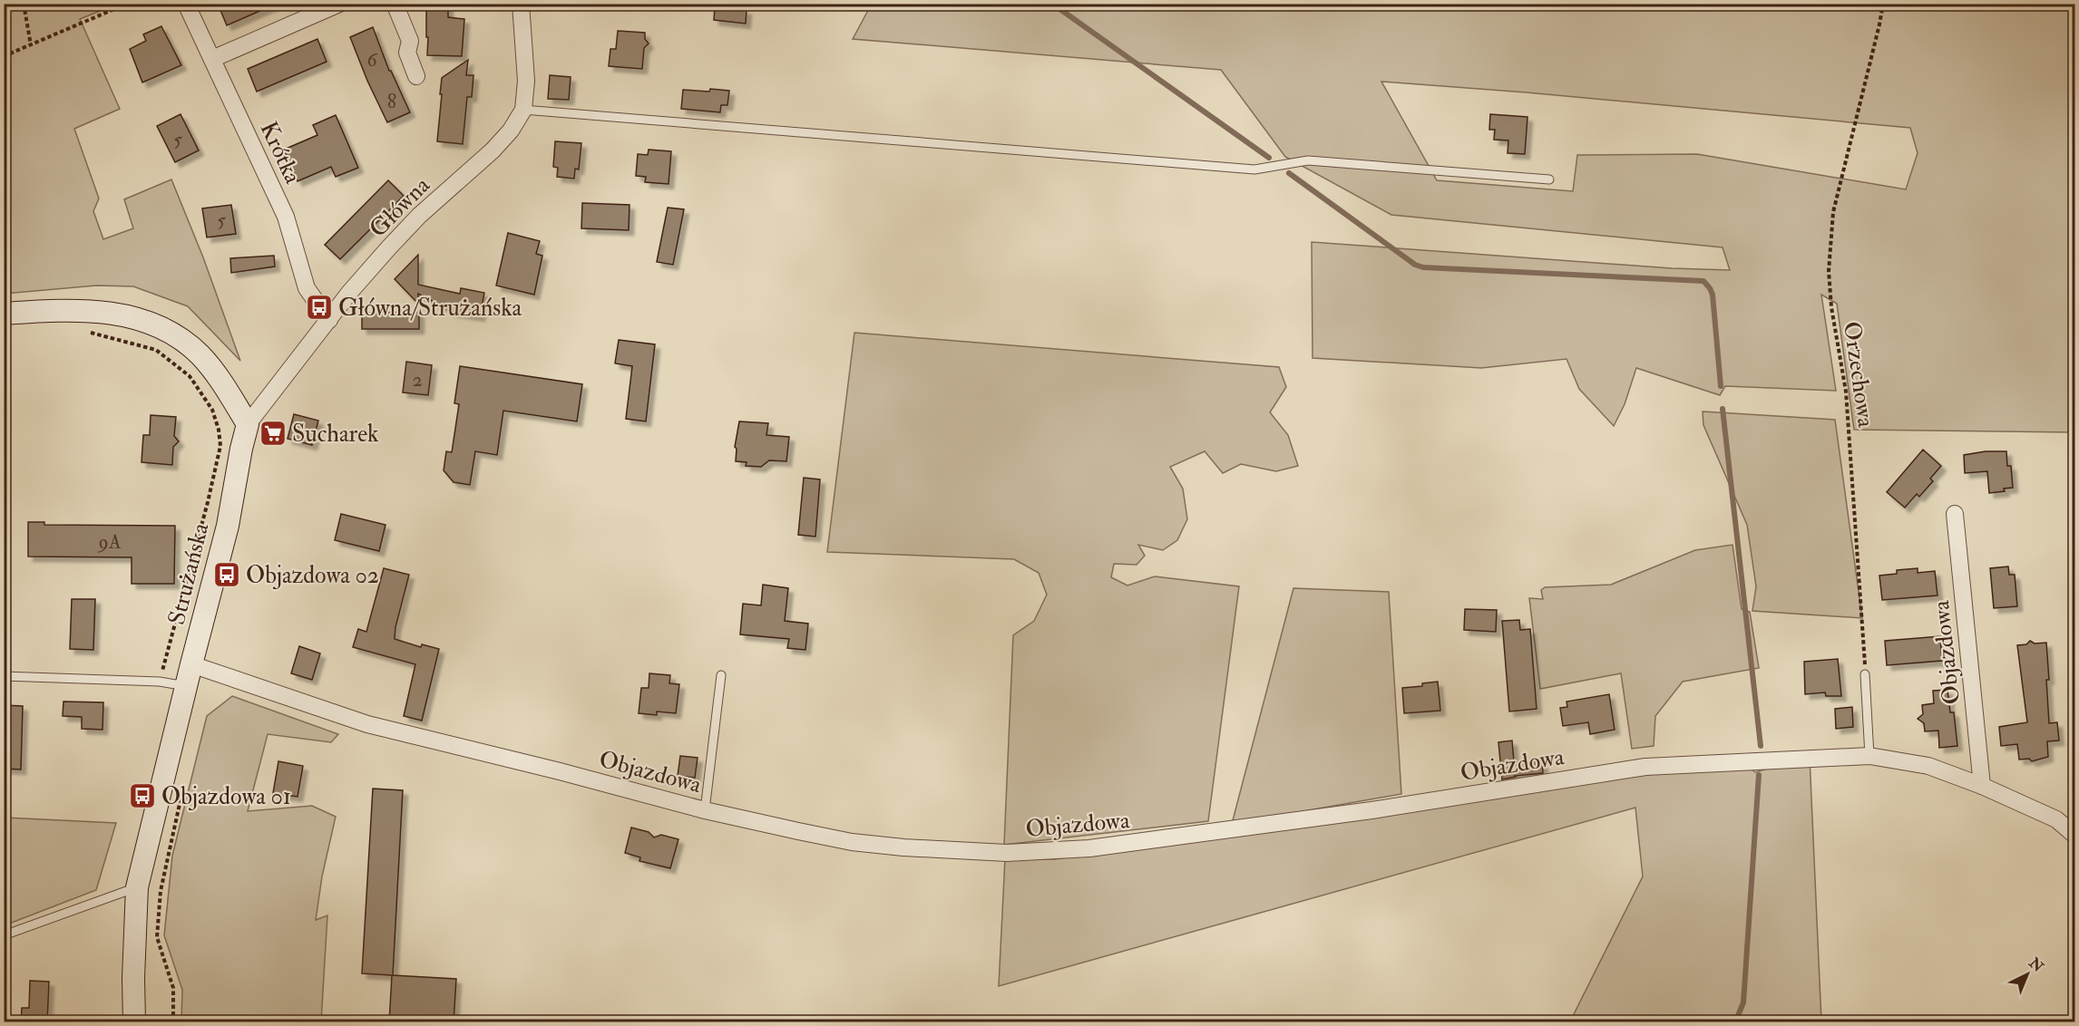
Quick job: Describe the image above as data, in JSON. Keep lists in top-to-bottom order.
{
  "streets": {
    "main road": ["Strużańska"],
    "street": ["Krótka", "Główna", "Objazdowa"],
    "path": ["Orzechowa"]
  },
  "crossings": [
    ["Krótka", "Główna"],
    ["Główna", "Strużańska"],
    ["Strużańska", "Objazdowa"]
  ],
  "places": {
    "bus stop": ["Główna/Strużańska", "Objazdowa 02", "Objazdowa 01"],
    "supermarket": ["Sucharek"]
  },
  "house_numbers": [
    "6",
    "8",
    "5",
    "5",
    "2",
    "9A"
  ],
  "north": "top right"
}
